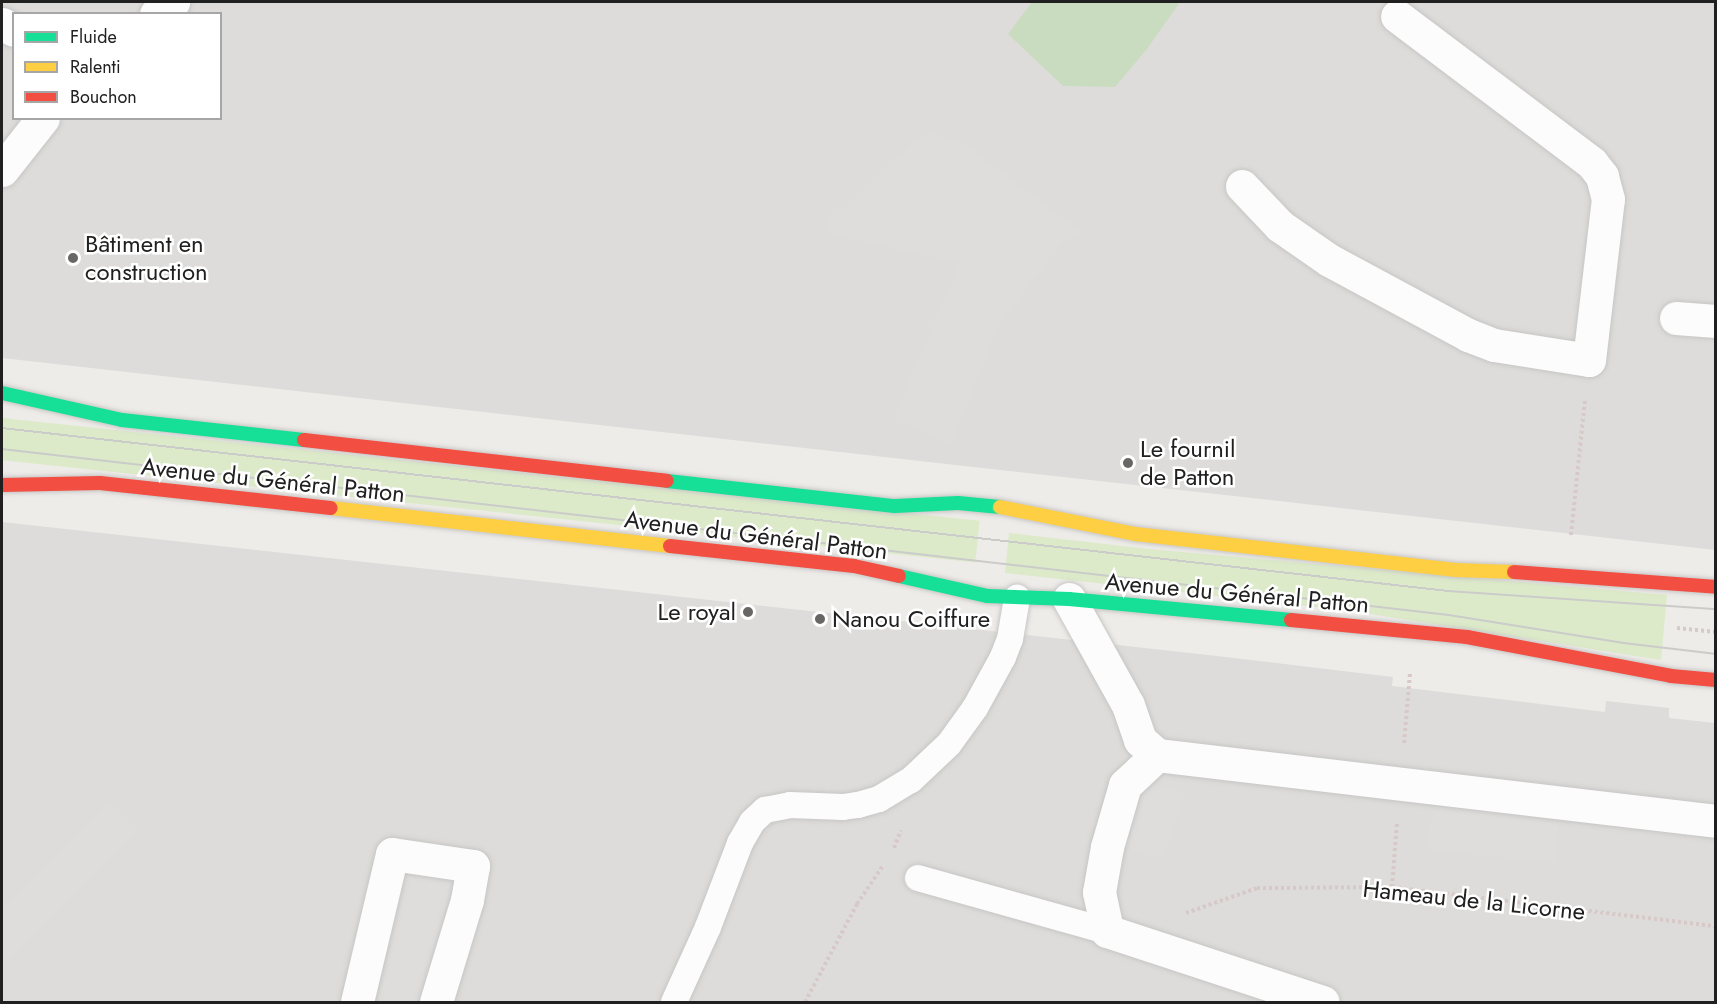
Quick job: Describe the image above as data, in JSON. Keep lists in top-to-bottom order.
{
  "streets": {
    "street": ["Avenue du Général Patton"],
    "path": ["Hameau de la Licorne"]
  },
  "places": [
    "Bâtiment en construction",
    "Le fournil de Patton",
    "Le royal",
    "Nanou Coiffure"
  ],
  "legend": ["Fluide", "Ralenti", "Bouchon"]
}
